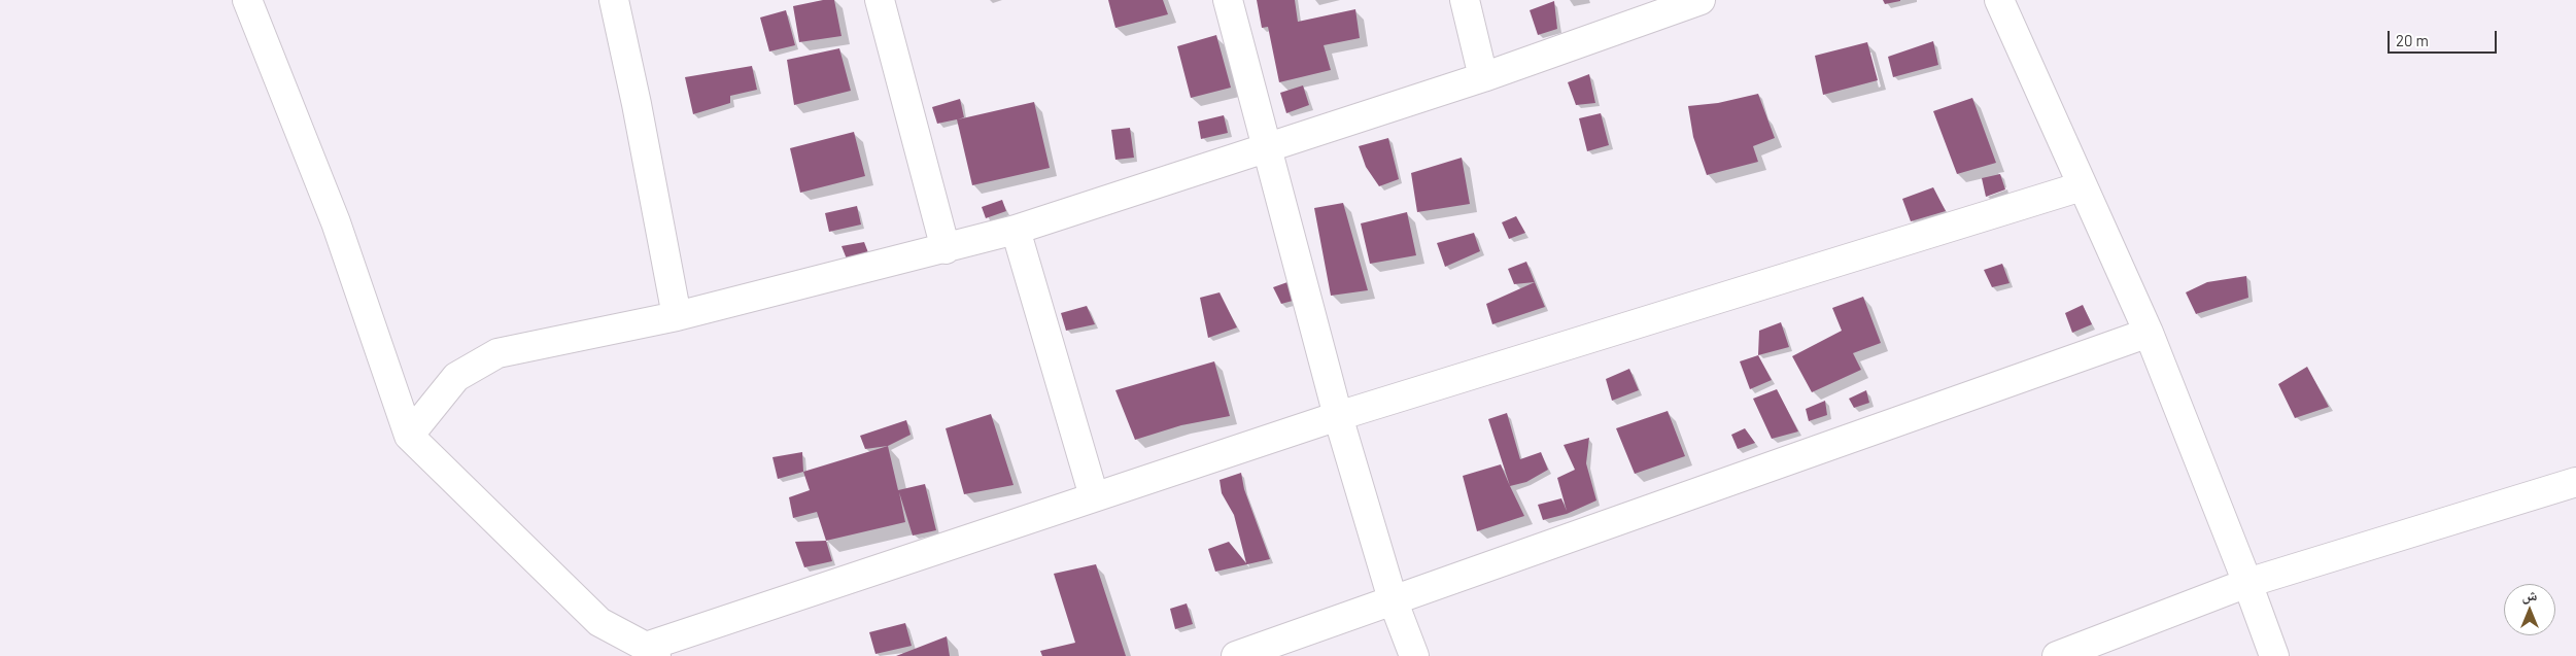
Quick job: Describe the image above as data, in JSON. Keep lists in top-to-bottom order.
{
  "scale_bar": "20 m",
  "north": "top"
}
